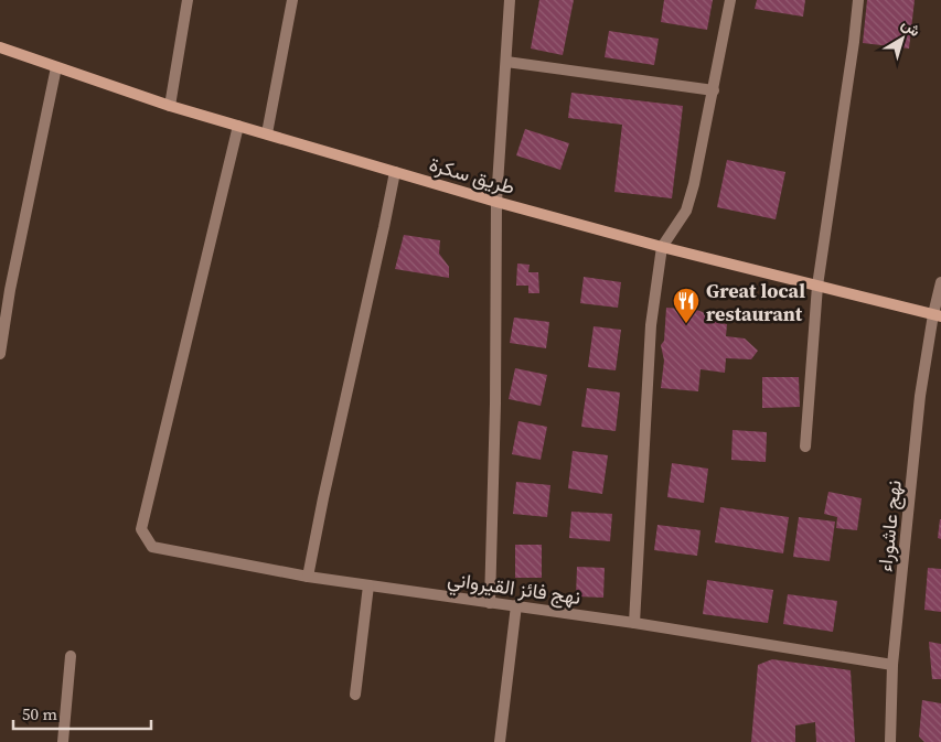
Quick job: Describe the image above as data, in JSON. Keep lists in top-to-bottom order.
{
  "streets": {
    "main road": ["طريق سكرة"],
    "street": ["نهج عاشوراء", "نهج فائز القيرواني"]
  },
  "crossings": [
    ["طريق سكرة", "نهج عاشوراء"],
    ["طريق سكرة", "نهج فائز القيرواني"],
    ["نهج عاشوراء", "نهج فائز القيرواني"]
  ],
  "places": {
    "restaurant": ["Great local restaurant"]
  },
  "scale_bar": "50 m",
  "north": "top right"
}
